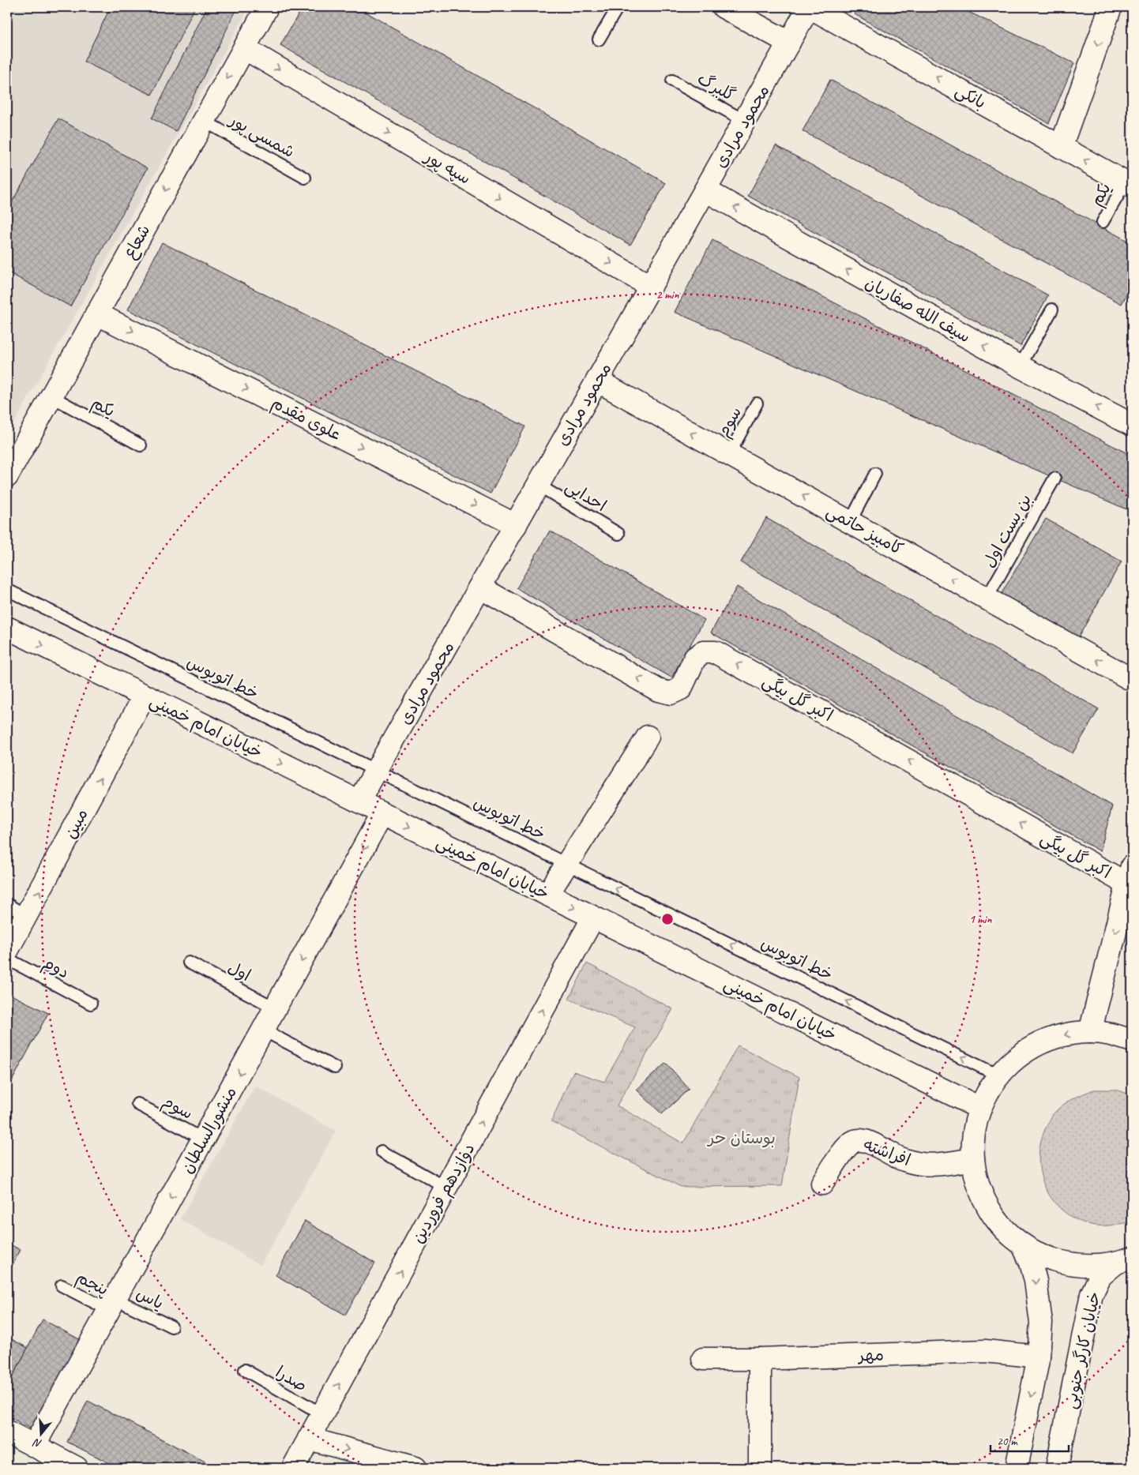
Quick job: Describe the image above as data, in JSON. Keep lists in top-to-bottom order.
{
  "streets": {
    "street": [
      "بانکی",
      "محمود مرادی",
      "سپه پور",
      "شعاع",
      "سیف الله صفاریان",
      "علوی مقدم",
      "کامبیز حاتمی",
      "اکبر گل بیگی",
      "خیابان امام خمینی",
      "مبین",
      "منشورالسلطان",
      "افراشته",
      "دوازدهم فروردین",
      "خیابان کارگر جنوبی",
      "مهر"
    ],
    "lane": [
      "گلبرگ",
      "شمسی پور",
      "یکم",
      "سوم",
      "احدایی",
      "بن بست اول",
      "خط اتوبوس",
      "دوم",
      "اول",
      "پنجم",
      "یاس",
      "صدرا"
    ]
  },
  "crossings": [
    ["گلبرگ", "محمود مرادی"],
    ["بانکی", "محمود مرادی"],
    ["بانکی", "یکم"],
    ["محمود مرادی", "سپه پور"],
    ["محمود مرادی", "سیف الله صفاریان"],
    ["محمود مرادی", "علوی مقدم"],
    ["محمود مرادی", "احدایی"],
    ["محمود مرادی", "کامبیز حاتمی"],
    ["محمود مرادی", "خط اتوبوس"],
    ["محمود مرادی", "اکبر گل بیگی"],
    ["محمود مرادی", "خیابان امام خمینی"],
    ["شمسی پور", "شعاع"],
    ["سپه پور", "شعاع"],
    ["یکم", "شعاع"],
    ["شعاع", "علوی مقدم"],
    ["سوم", "کامبیز حاتمی"],
    ["سوم", "منشورالسلطان"],
    ["کامبیز حاتمی", "بن بست اول"],
    ["خیابان امام خمینی", "مبین"],
    ["خیابان امام خمینی", "منشورالسلطان"],
    ["خیابان امام خمینی", "دوازدهم فروردین"],
    ["اول", "منشورالسلطان"],
    ["منشورالسلطان", "پنجم"],
    ["منشورالسلطان", "یاس"],
    ["دوازدهم فروردین", "صدرا"],
    ["پنجم", "یاس"]
  ],
  "one_way": [
    "بانکی",
    "سپه پور",
    "شعاع",
    "سیف الله صفاریان",
    "علوی مقدم",
    "کامبیز حاتمی",
    "خط اتوبوس",
    "اکبر گل بیگی",
    "خیابان امام خمینی",
    "مبین",
    "منشورالسلطان",
    "دوازدهم فروردین"
  ],
  "parks": ["بوستان حر"],
  "scale_bar": "20 m",
  "north": "bottom",
  "rings": ["2 min", "1 min"]
}
